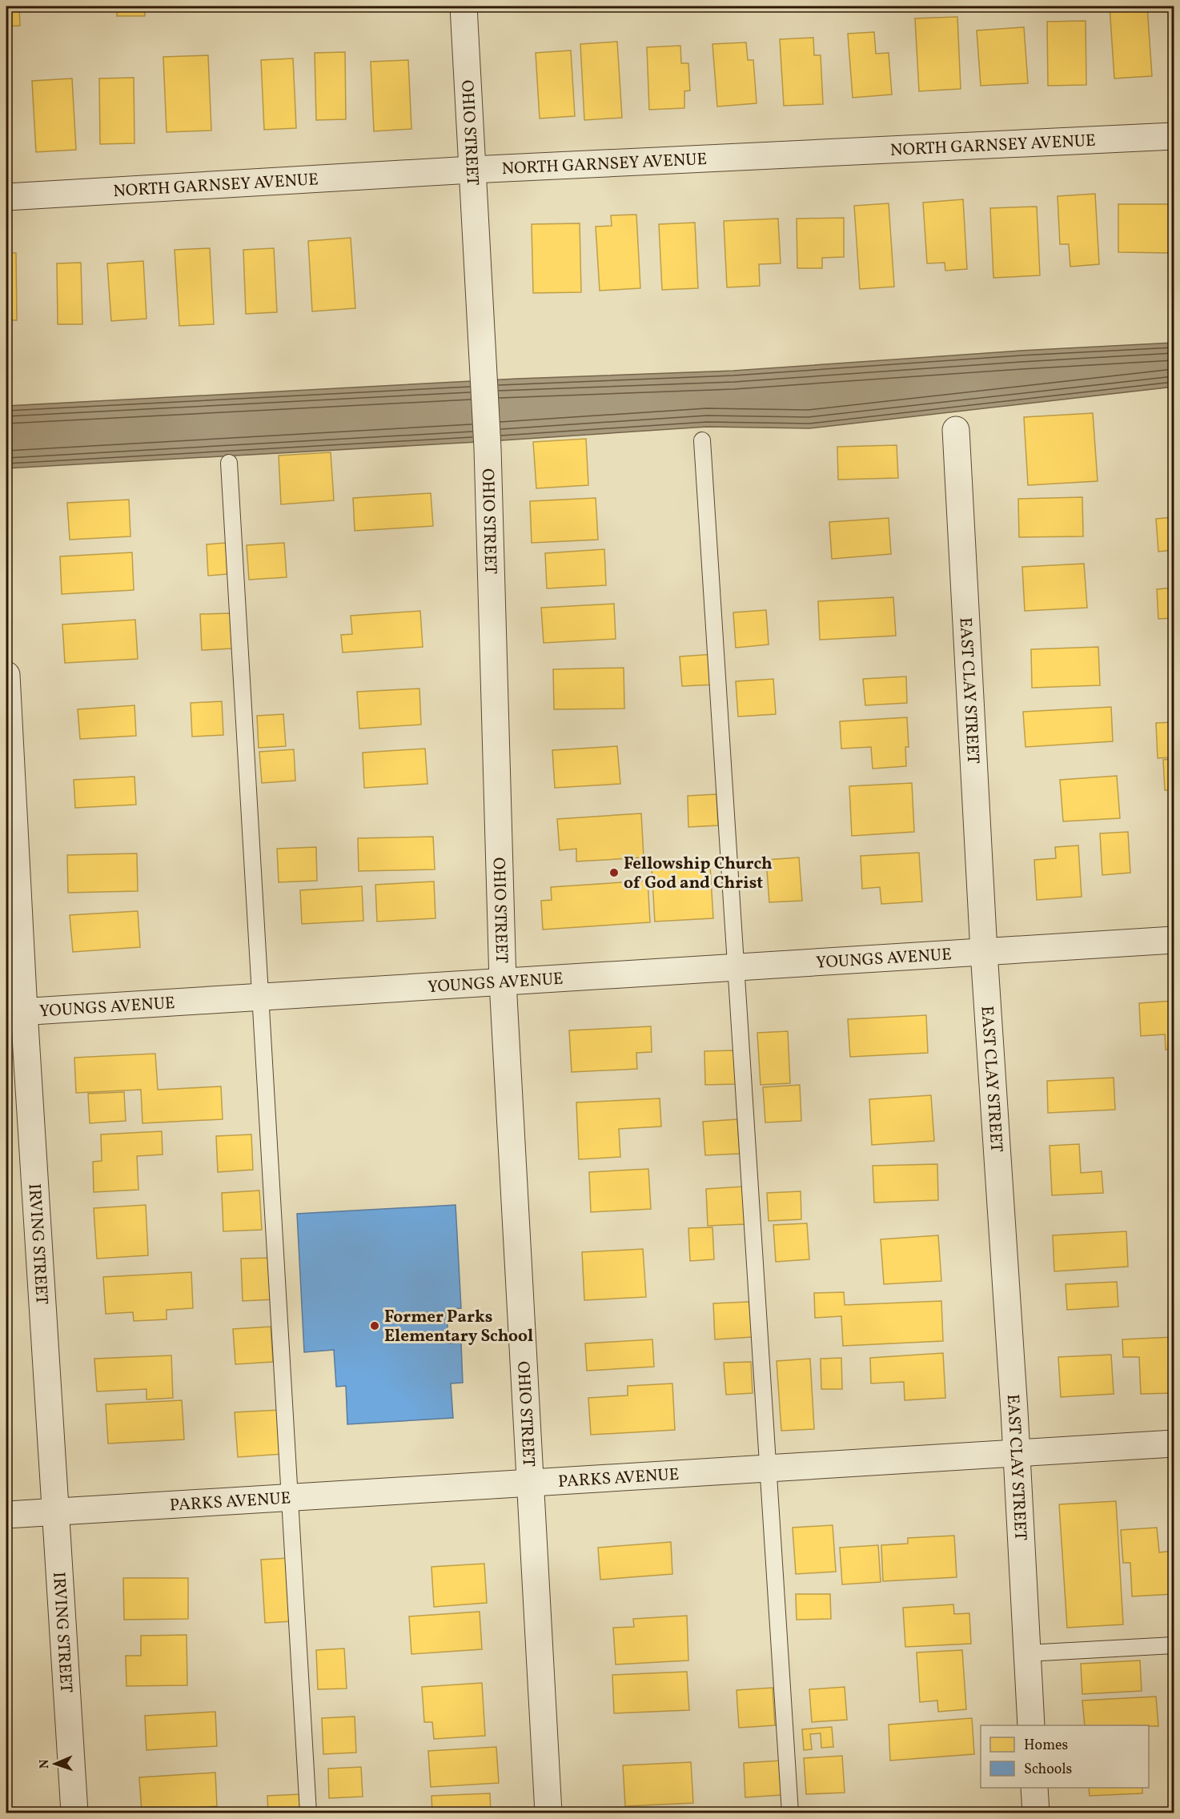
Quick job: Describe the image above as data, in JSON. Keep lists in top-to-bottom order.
{
  "streets": {
    "street": [
      "OHIO STREET",
      "NORTH GARNSEY AVENUE",
      "EAST CLAY STREET",
      "YOUNGS AVENUE",
      "IRVING STREET",
      "PARKS AVENUE"
    ]
  },
  "crossings": [
    ["OHIO STREET", "NORTH GARNSEY AVENUE"],
    ["OHIO STREET", "YOUNGS AVENUE"],
    ["OHIO STREET", "PARKS AVENUE"],
    ["EAST CLAY STREET", "YOUNGS AVENUE"],
    ["EAST CLAY STREET", "PARKS AVENUE"],
    ["YOUNGS AVENUE", "IRVING STREET"],
    ["IRVING STREET", "PARKS AVENUE"]
  ],
  "places": ["Fellowship Church of God and Christ", "Former Parks Elementary School"],
  "legend": ["Homes", "Schools"],
  "north": "left"
}
